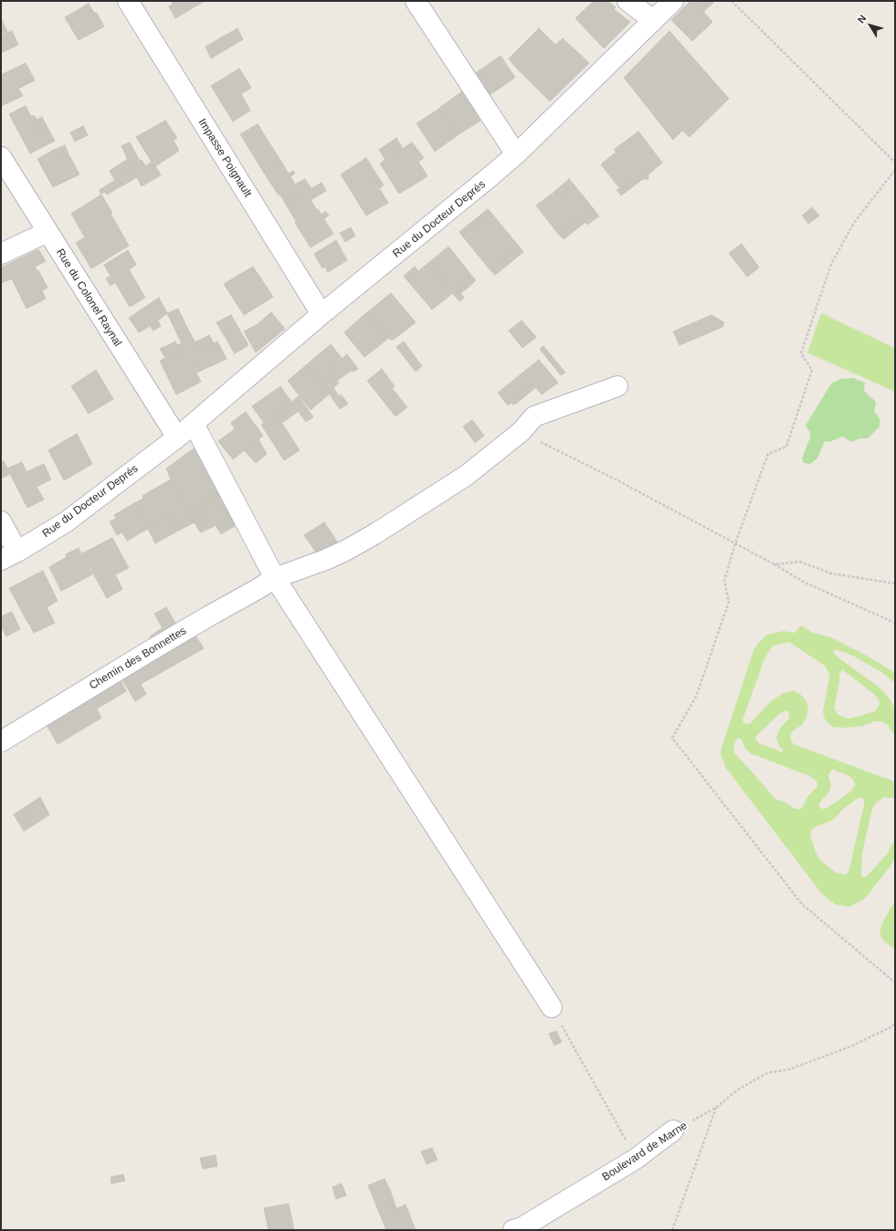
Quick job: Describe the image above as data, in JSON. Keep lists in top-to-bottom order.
{
  "streets": {
    "street": [
      "Impasse Poignault",
      "Rue du Docteur Deprés",
      "Rue du Colonel Raynal",
      "Chemin des Bonnettes",
      "Boulevard de Marne"
    ]
  },
  "crossings": [
    ["Impasse Poignault", "Rue du Docteur Deprés"],
    ["Rue du Docteur Deprés", "Rue du Colonel Raynal"]
  ],
  "north": "top left"
}
